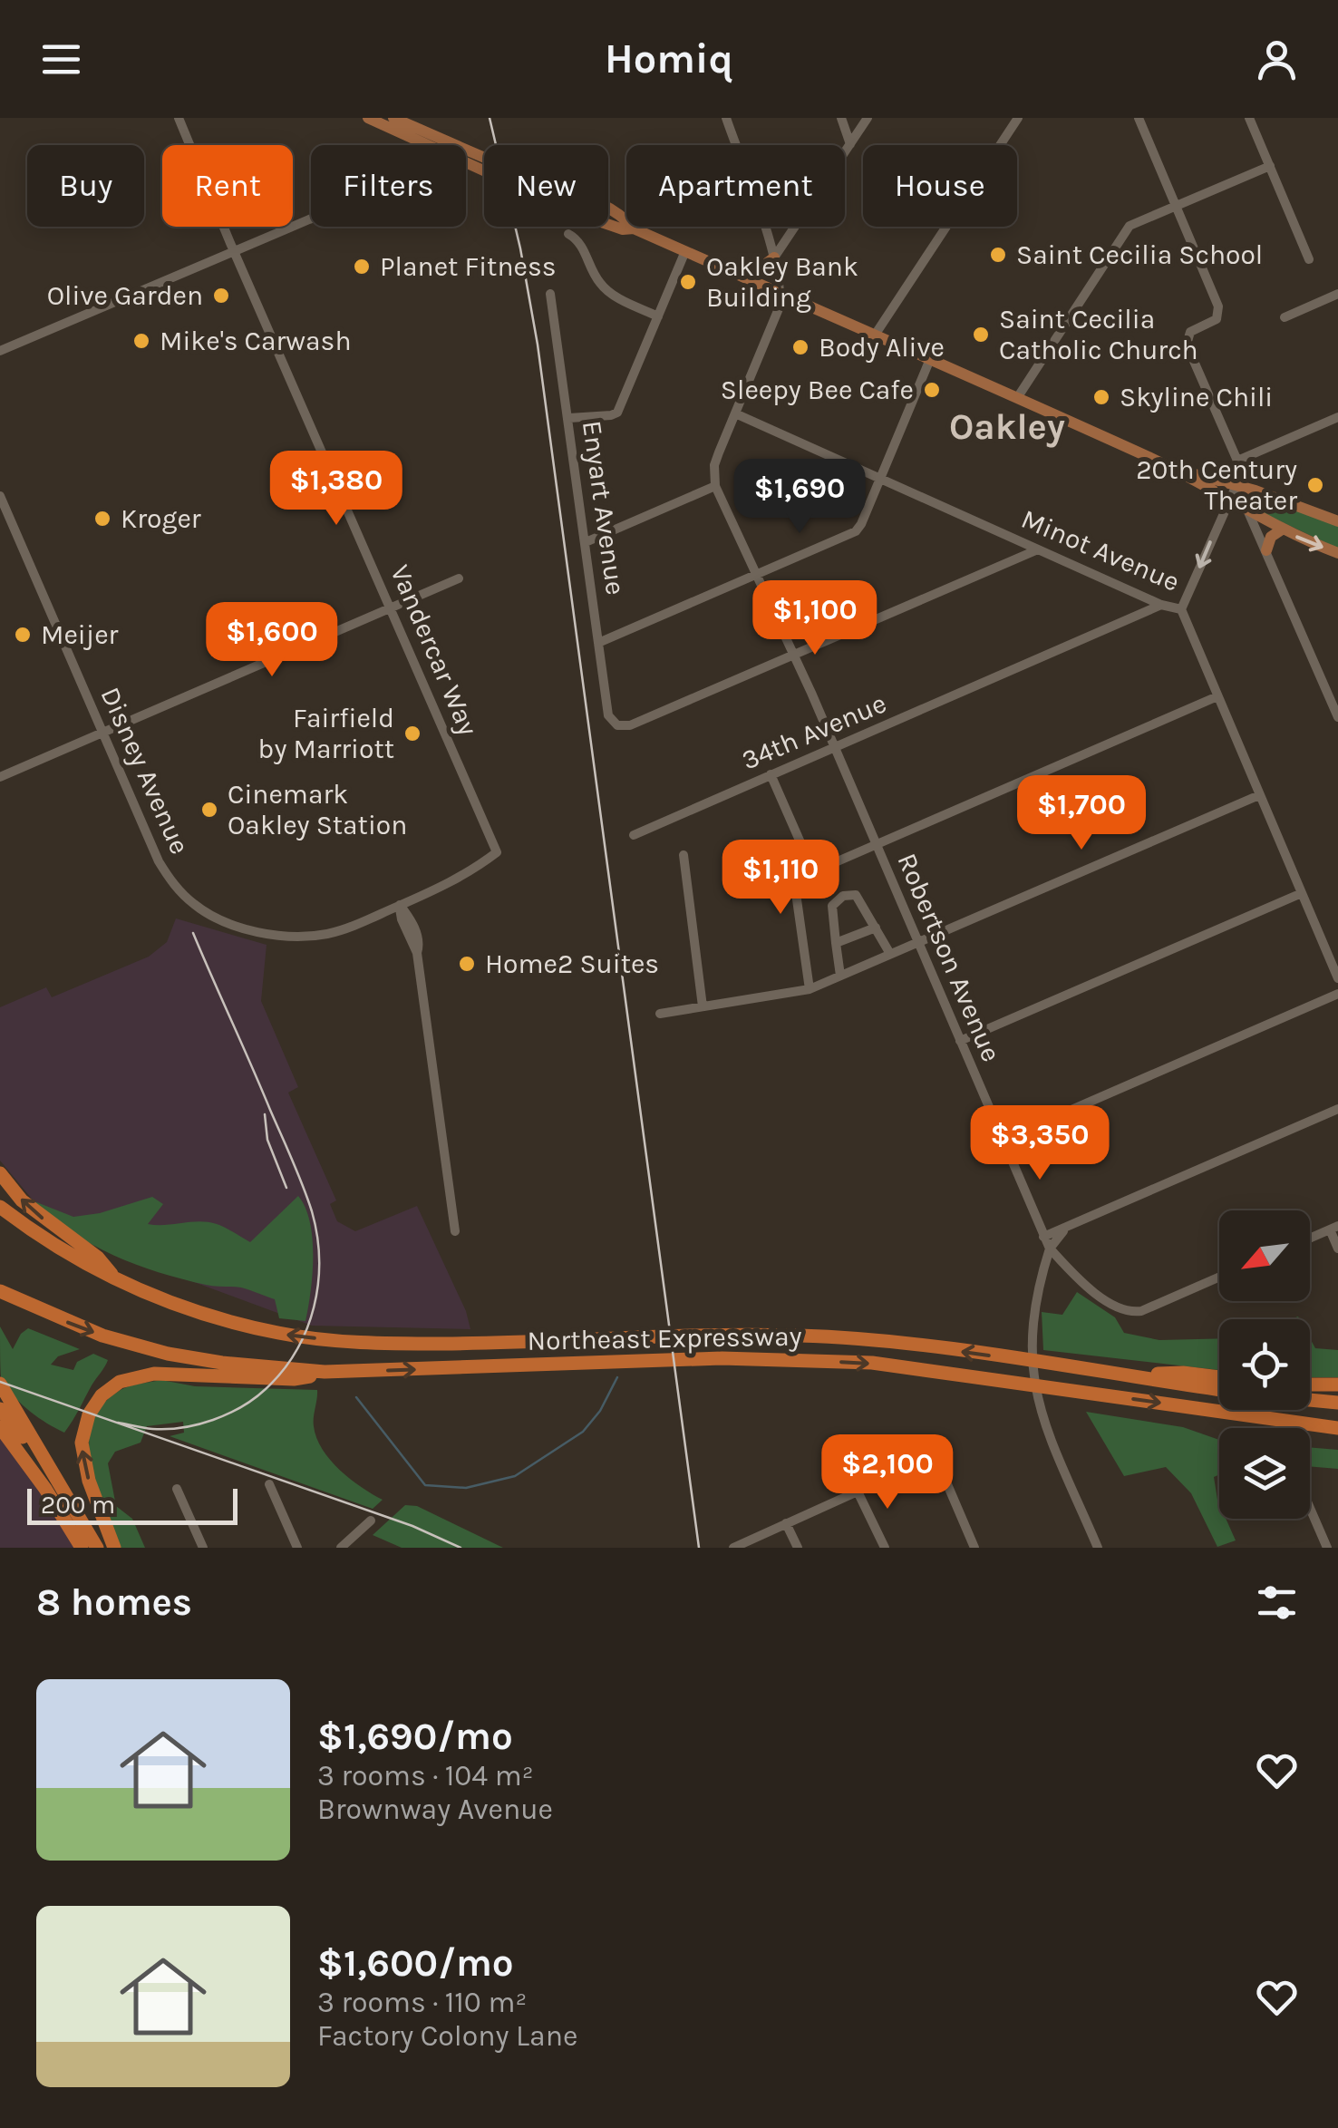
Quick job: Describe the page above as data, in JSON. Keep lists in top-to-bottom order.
{
  "streets": {
    "highway": ["Northeast Expressway"],
    "street": [
      "Enyart Avenue",
      "Minot Avenue",
      "Vandercar Way",
      "34th Avenue",
      "Disney Avenue",
      "Robertson Avenue"
    ]
  },
  "crossings": [
    ["Enyart Avenue", "Robertson Avenue"],
    ["Minot Avenue", "34th Avenue"],
    ["Vandercar Way", "Disney Avenue"],
    ["34th Avenue", "Robertson Avenue"]
  ],
  "districts": ["Oakley"],
  "places": [
    "Saint Cecilia School",
    "Planet Fitness",
    "Oakley Bank Building",
    "Olive Garden",
    "Saint Cecilia Catholic Church",
    "Mike's Carwash",
    "Body Alive",
    "Sleepy Bee Cafe",
    "Skyline Chili",
    "20th Century Theater",
    "Kroger",
    "Meijer",
    "Fairfield by Marriott",
    "Cinemark Oakley Station",
    "Home2 Suites"
  ],
  "scale_bar": "200 m",
  "north": "bottom left",
  "page": {
    "header": "Homiq",
    "chip": [
      "Buy",
      "Rent",
      "Filters",
      "New",
      "Apartment",
      "House"
    ],
    "price": [
      "$1,380",
      "$1,690",
      "$1,100",
      "$1,600",
      "$1,700",
      "$1,110",
      "$3,350",
      "$2,100"
    ],
    "scale": "200 m",
    "heading": "8 homes",
    "list": [
      {
        "name": "$1,690/mo",
        "note": "3 rooms · 104 m² · Brownway Avenue"
      },
      {
        "name": "$1,600/mo",
        "note": "3 rooms · 110 m² · Factory Colony Lane"
      }
    ]
  }
}
